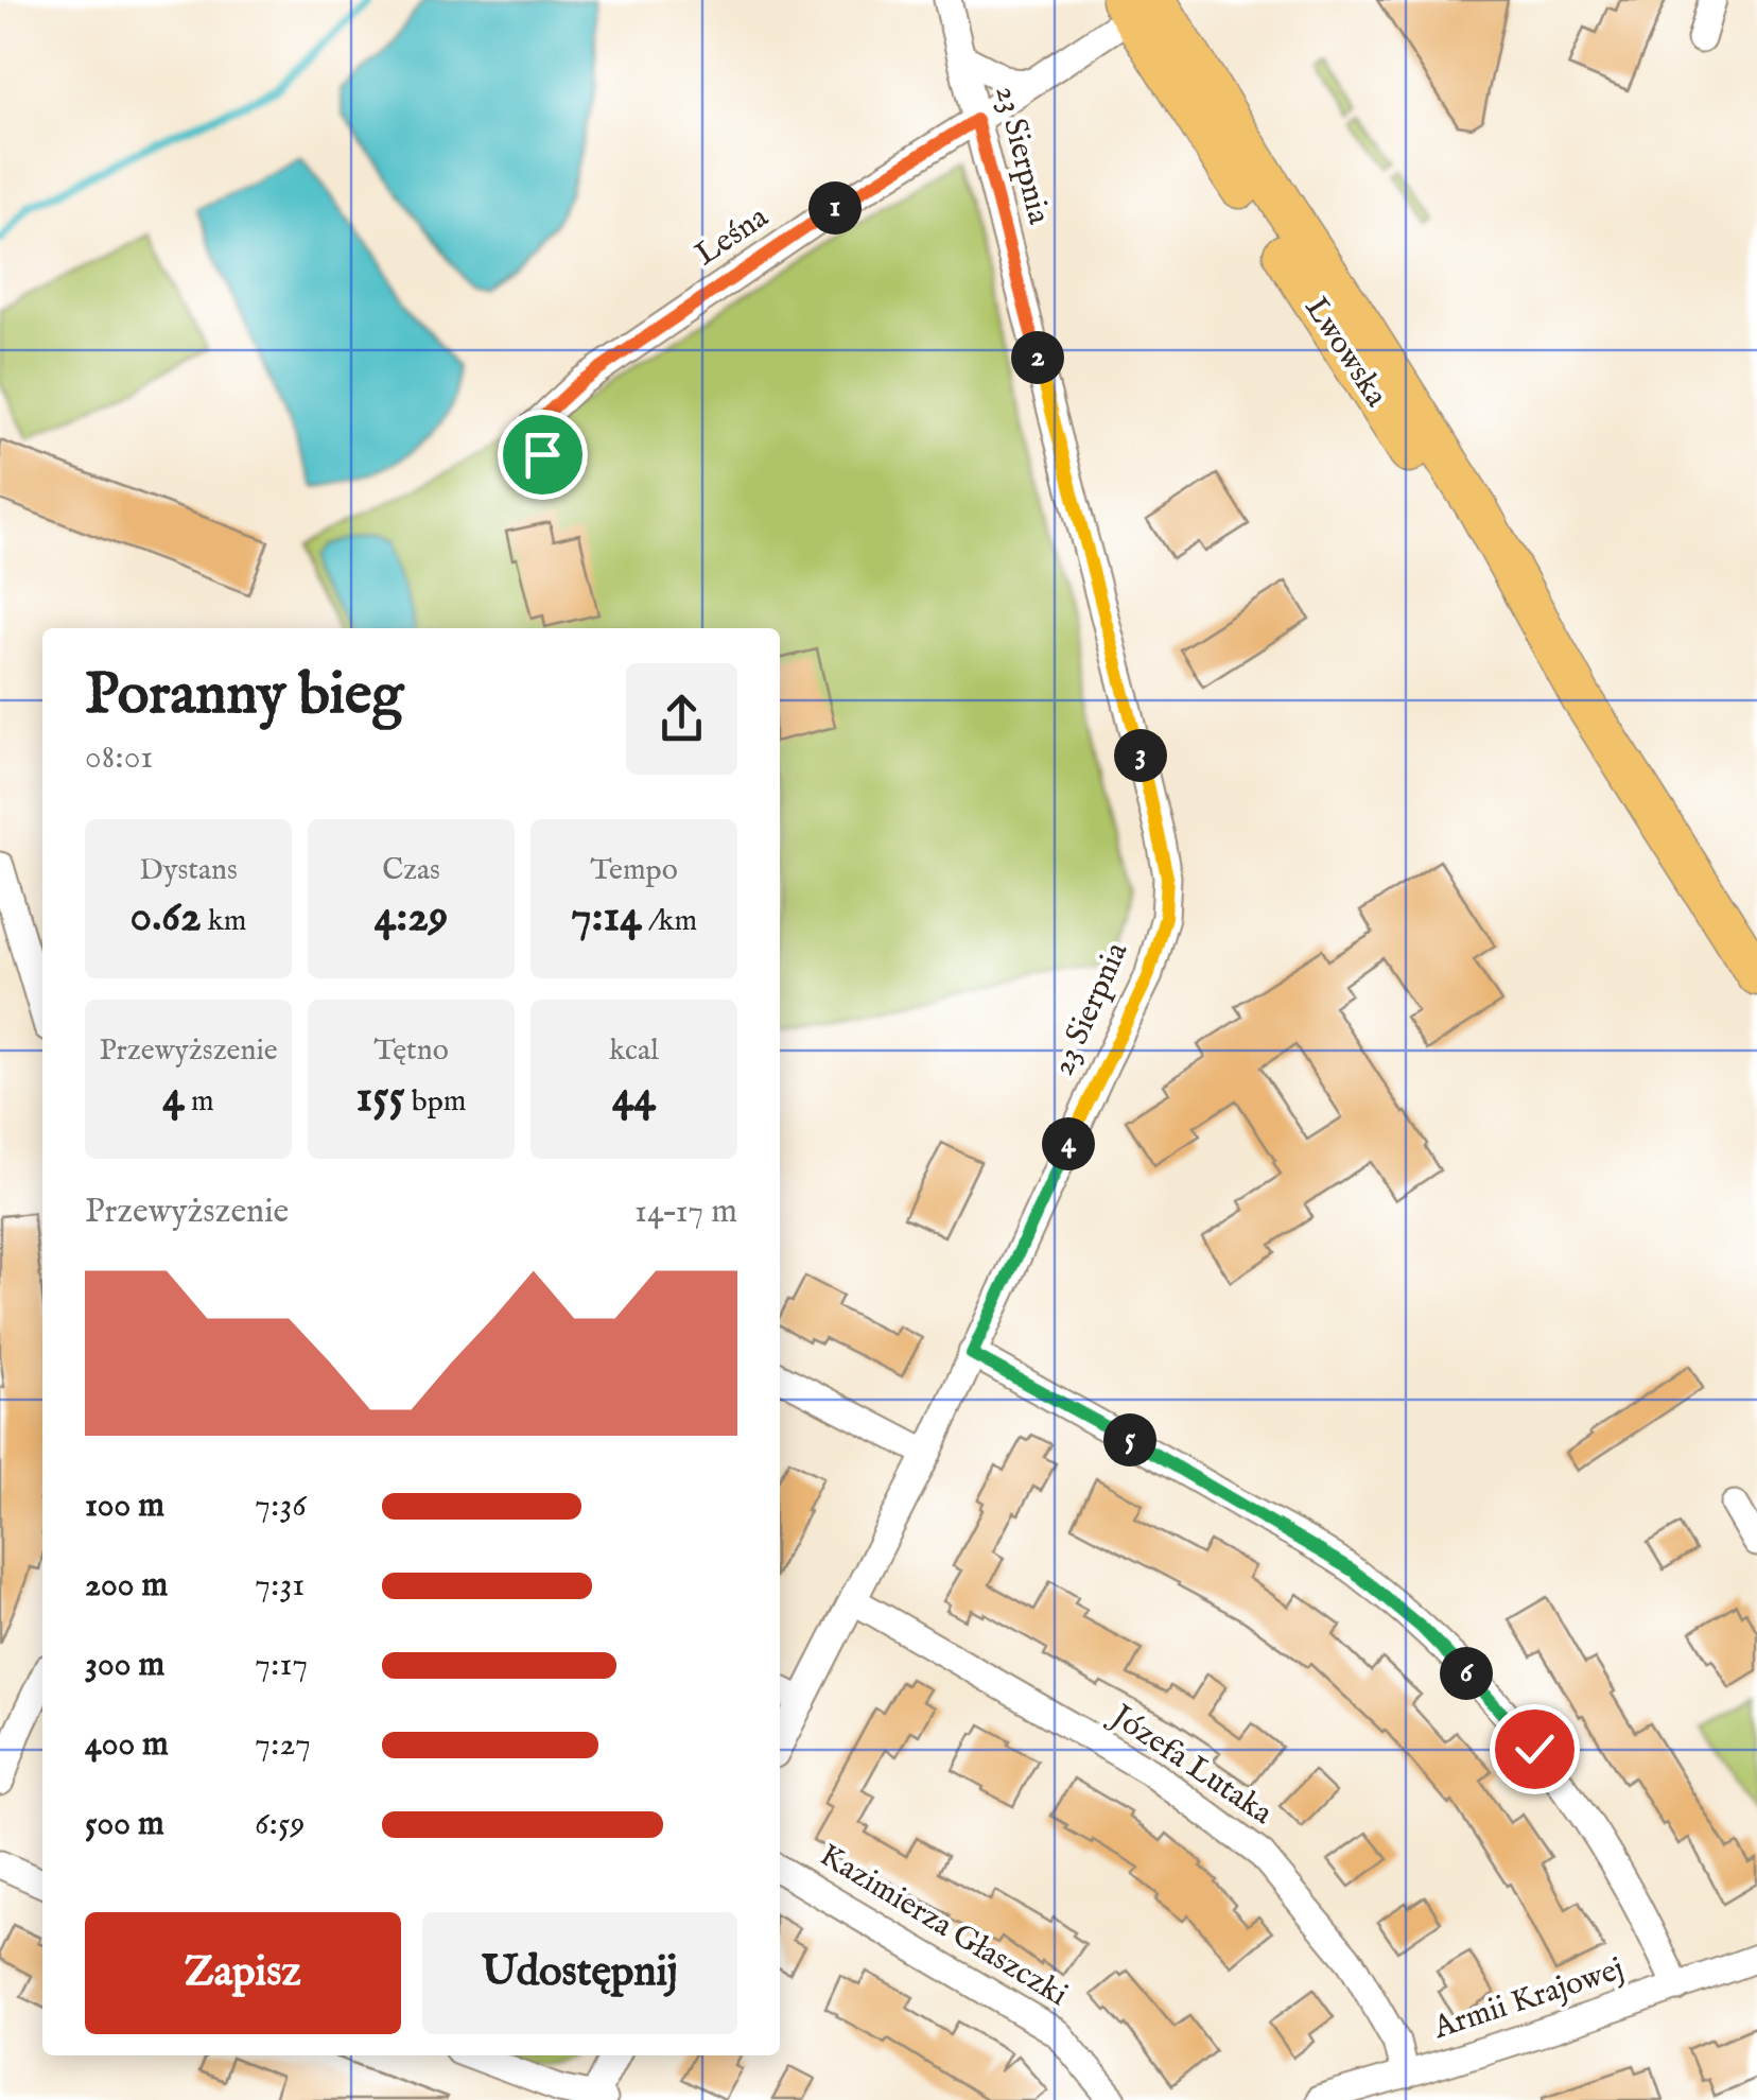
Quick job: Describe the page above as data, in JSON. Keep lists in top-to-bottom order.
{
  "streets": {
    "main road": ["Lwowska"],
    "street": [
      "23 Sierpnia",
      "Leśna",
      "Józefa Lutaka",
      "Kazimierza Głaszczki",
      "Armii Krajowej"
    ]
  },
  "crossings": [
    ["23 Sierpnia", "Leśna"],
    ["23 Sierpnia", "Józefa Lutaka"],
    ["Leśna", "Lwowska"],
    ["Józefa Lutaka", "Armii Krajowej"]
  ],
  "page": {
    "pins": [
      "1",
      "2",
      "3",
      "4",
      "5",
      "6"
    ],
    "heading": ["Poranny bieg", "08:01"],
    "stats": [
      ["Dystans", "0.62 km"],
      ["Czas", "4:29"],
      ["Tempo", "7:14 /km"],
      ["Przewyższenie", "4 m"],
      ["Tętno", "155 bpm"],
      ["kcal", "44"]
    ],
    "chart": ["Przewyższenie", "14–17 m"],
    "list": [
      {
        "name": "100 m",
        "note": "7:36"
      },
      {
        "name": "200 m",
        "note": "7:31"
      },
      {
        "name": "300 m",
        "note": "7:17"
      },
      {
        "name": "400 m",
        "note": "7:27"
      },
      {
        "name": "500 m",
        "note": "6:59"
      }
    ],
    "buttons": ["Zapisz", "Udostępnij"]
  }
}
